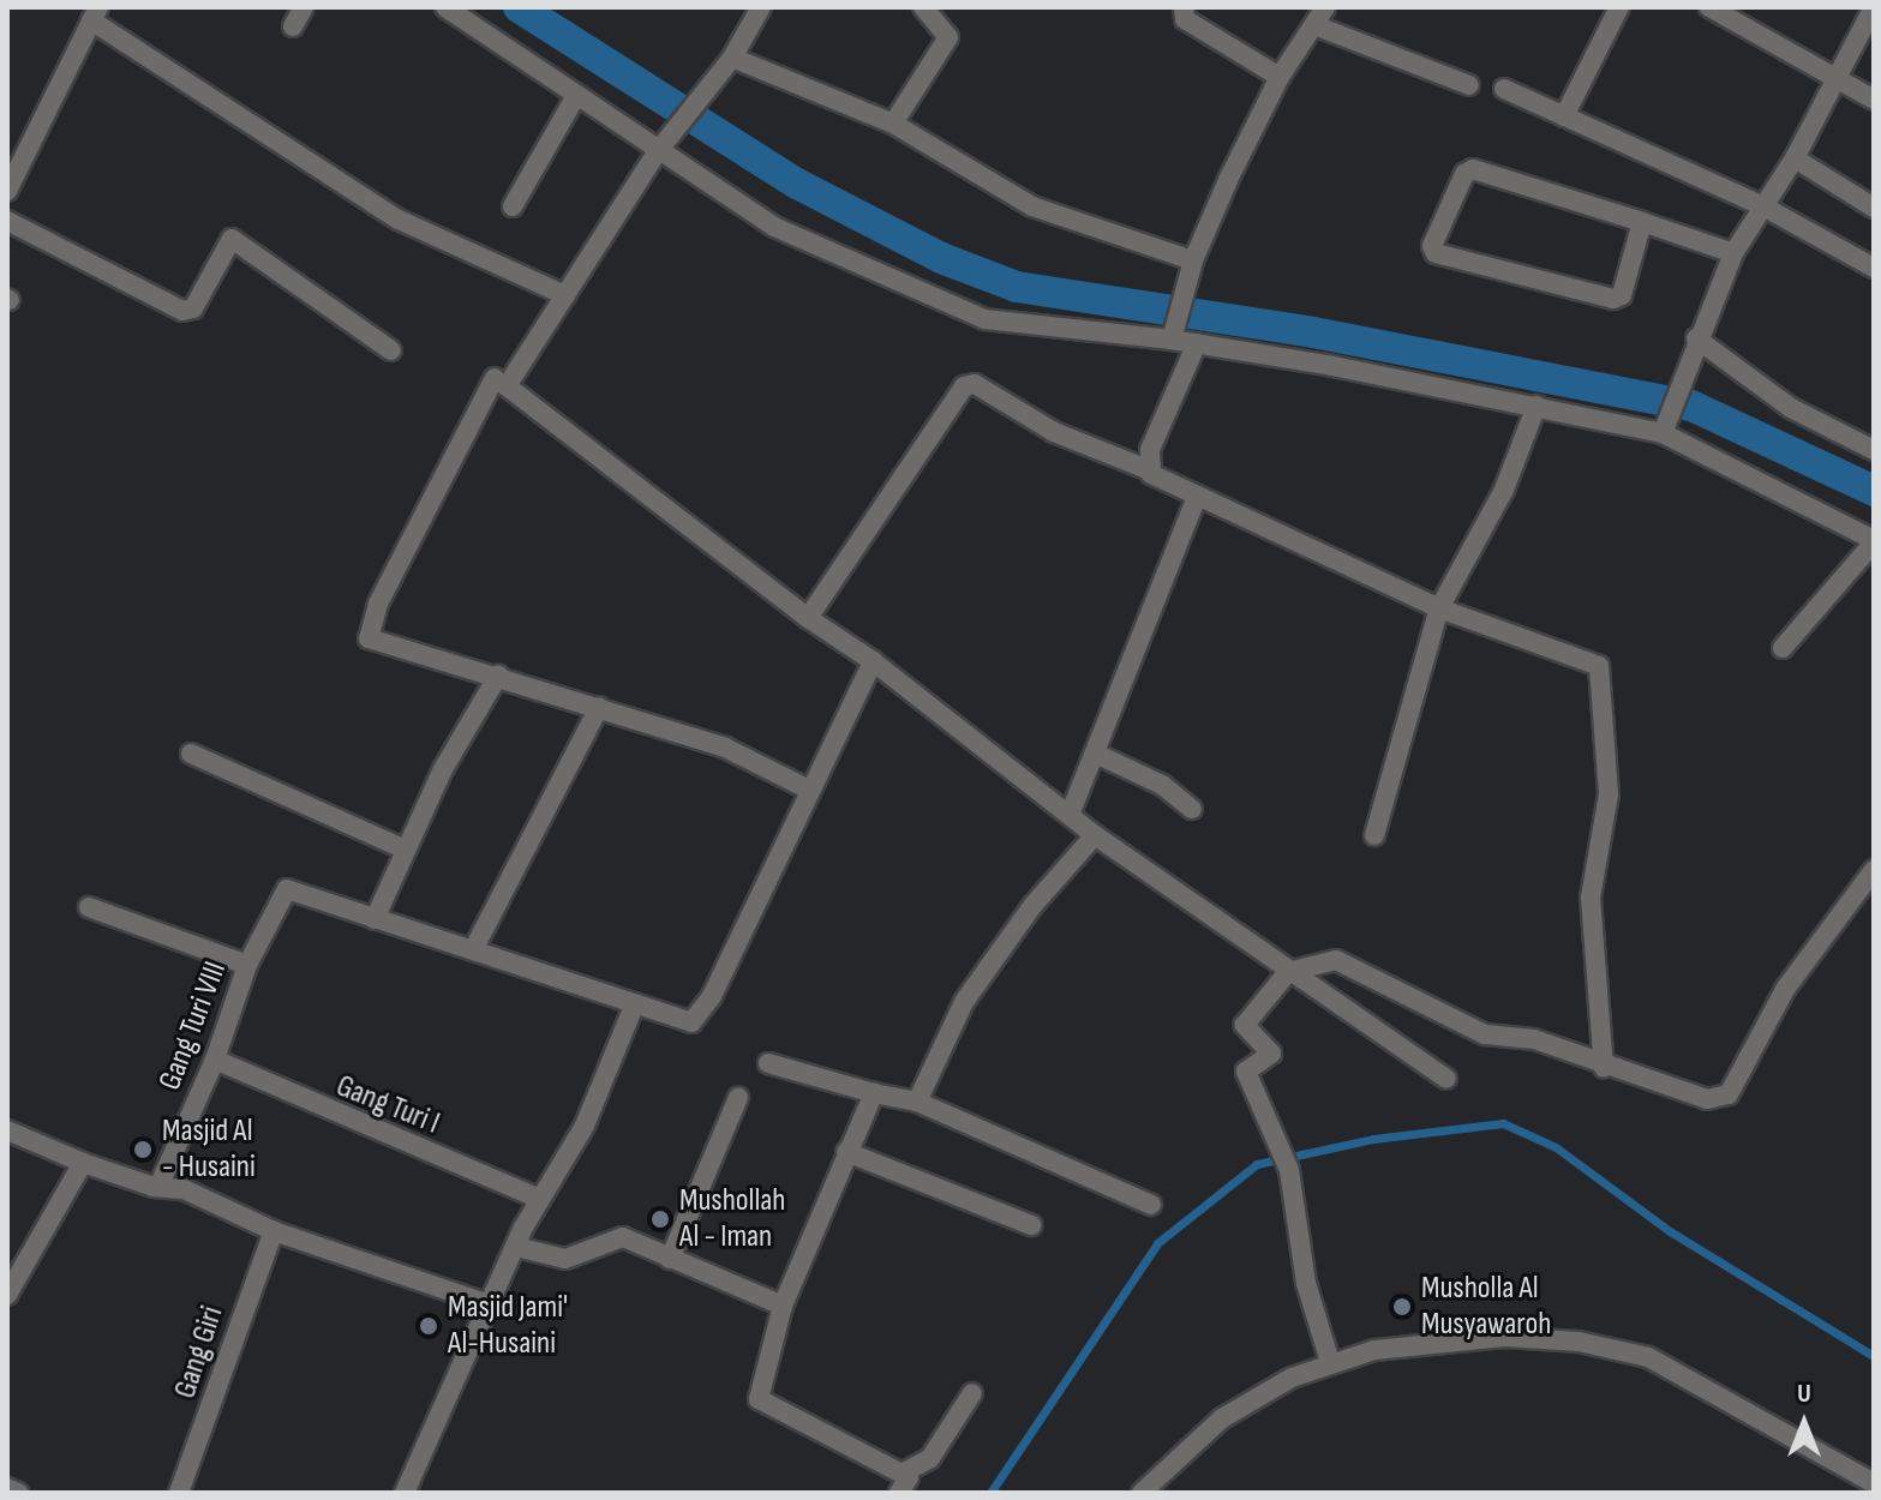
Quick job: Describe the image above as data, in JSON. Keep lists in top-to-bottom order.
{
  "streets": {
    "street": ["Gang Turi VIII", "Gang Turi I", "Gang Giri"]
  },
  "crossings": [
    ["Gang Turi VIII", "Gang Turi I"]
  ],
  "places": [
    "Masjid Al - Husaini",
    "Mushollah Al - Iman",
    "Musholla Al Musyawaroh",
    "Masjid Jami' Al-Husaini"
  ],
  "north": "top"
}
